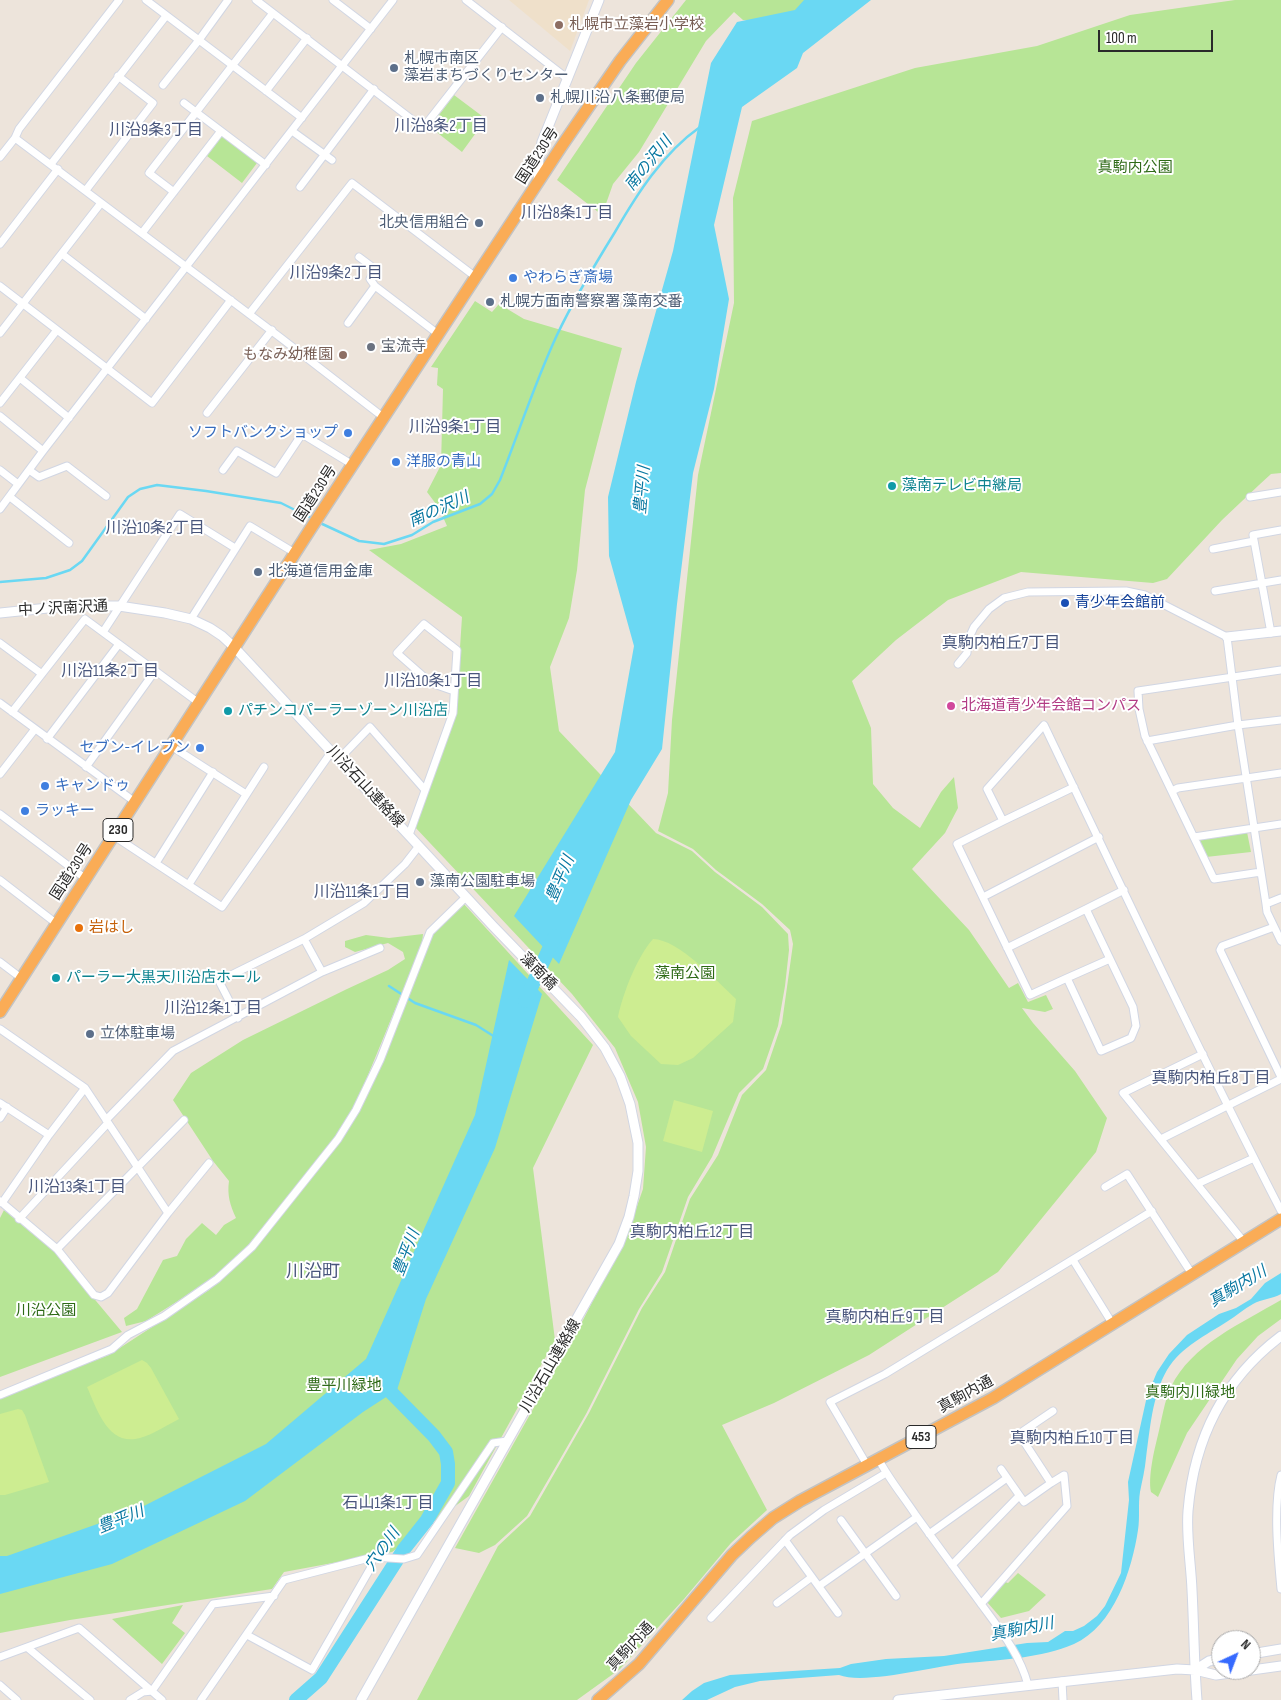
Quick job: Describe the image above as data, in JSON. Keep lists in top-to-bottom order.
{
  "streets": {
    "highway": [
      "国道230号",
      "230",
      "真駒内通",
      "453"
    ],
    "street": ["中ノ沢南沢通", "川沿石山連絡線", "藻南橋"]
  },
  "crossings": [
    ["国道230号", "中ノ沢南沢通"],
    ["国道230号", "川沿石山連絡線"],
    ["中ノ沢南沢通", "川沿石山連絡線"],
    ["川沿石山連絡線", "藻南橋"]
  ],
  "districts": [
    "川沿8条2丁目",
    "川沿9条3丁目",
    "川沿8条1丁目",
    "川沿9条2丁目",
    "川沿9条1丁目",
    "川沿10条2丁目",
    "真駒内柏丘7丁目",
    "川沿11条2丁目",
    "川沿10条1丁目",
    "川沿11条1丁目",
    "川沿12条1丁目",
    "真駒内柏丘8丁目",
    "川沿13条1丁目",
    "真駒内柏丘12丁目",
    "川沿町",
    "真駒内柏丘9丁目",
    "真駒内柏丘10丁目",
    "石山1条1丁目"
  ],
  "water": [
    "南の沢川",
    "豊平川",
    "真駒内川",
    "穴の川"
  ],
  "parks": [
    "真駒内公園",
    "藻南公園",
    "川沿公園",
    "豊平川緑地",
    "真駒内川緑地"
  ],
  "places": [
    "札幌市立藻岩小学校",
    "札幌市南区 藻岩まちづくりセンター",
    "札幌川沿八条郵便局",
    "北央信用組合",
    "やわらぎ斎場",
    "札幌方面南警察署 藻南交番",
    "宝流寺",
    "もなみ幼稚園",
    "ソフトバンクショップ",
    "洋服の青山",
    "藻南テレビ中継局",
    "北海道信用金庫",
    "青少年会館前",
    "北海道青少年会館コンパス",
    "パチンコパーラーゾーン川沿店",
    "セブン-イレブン",
    "キャンドゥ",
    "ラッキー",
    "藻南公園駐車場",
    "岩はし",
    "パーラー大黒天川沿店ホール",
    "立体駐車場"
  ],
  "scale_bar": "100 m",
  "north": "top right"
}
